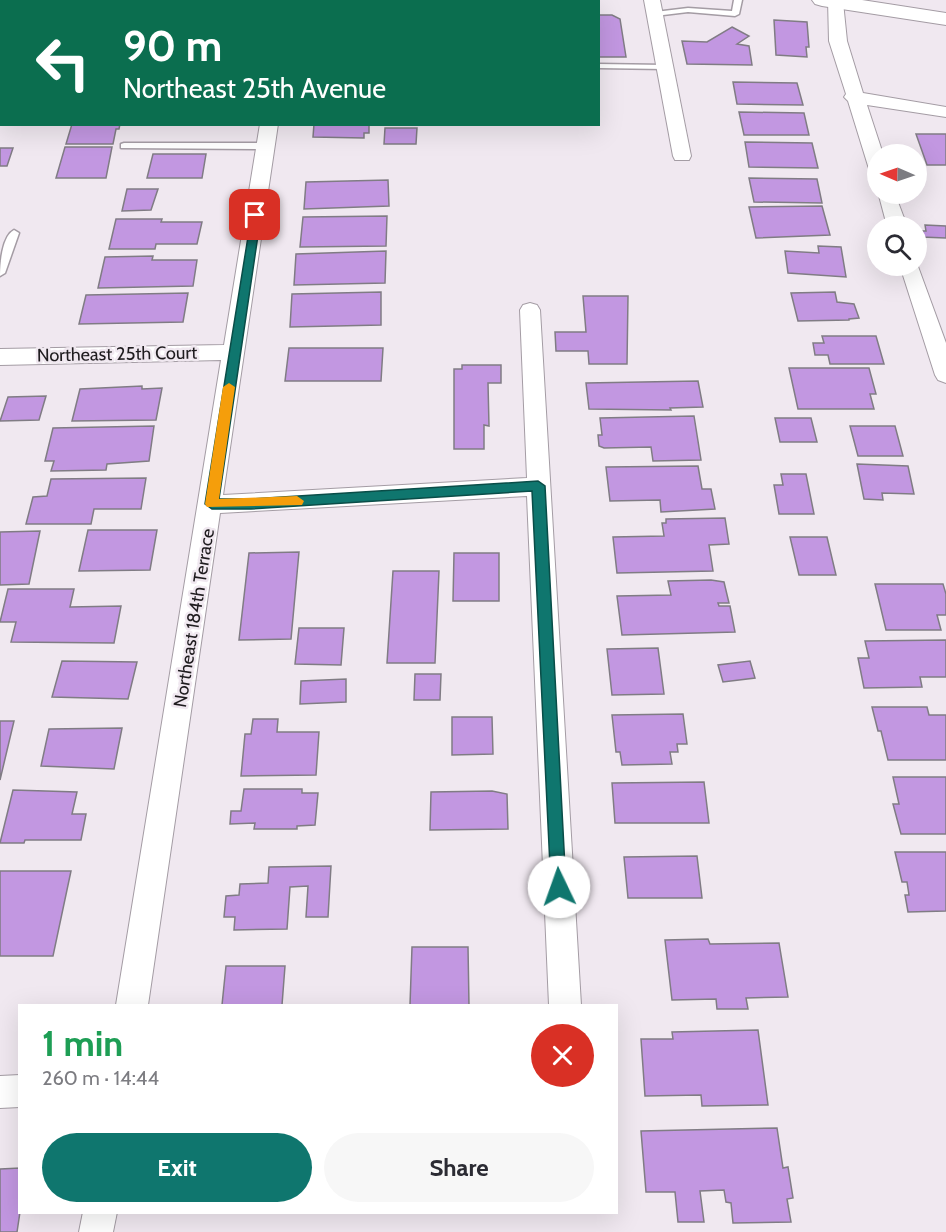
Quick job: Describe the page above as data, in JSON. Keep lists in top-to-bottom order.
{
  "streets": {
    "street": ["Northeast 25th Court", "Northeast 184th Terrace"]
  },
  "crossings": [
    ["Northeast 25th Court", "Northeast 184th Terrace"]
  ],
  "north": "left",
  "page": {
    "turn": ["90 m", "Northeast 25th Avenue"],
    "heading": ["1 min", "260 m · 14:44"],
    "buttons": ["Exit", "Share"]
  }
}
